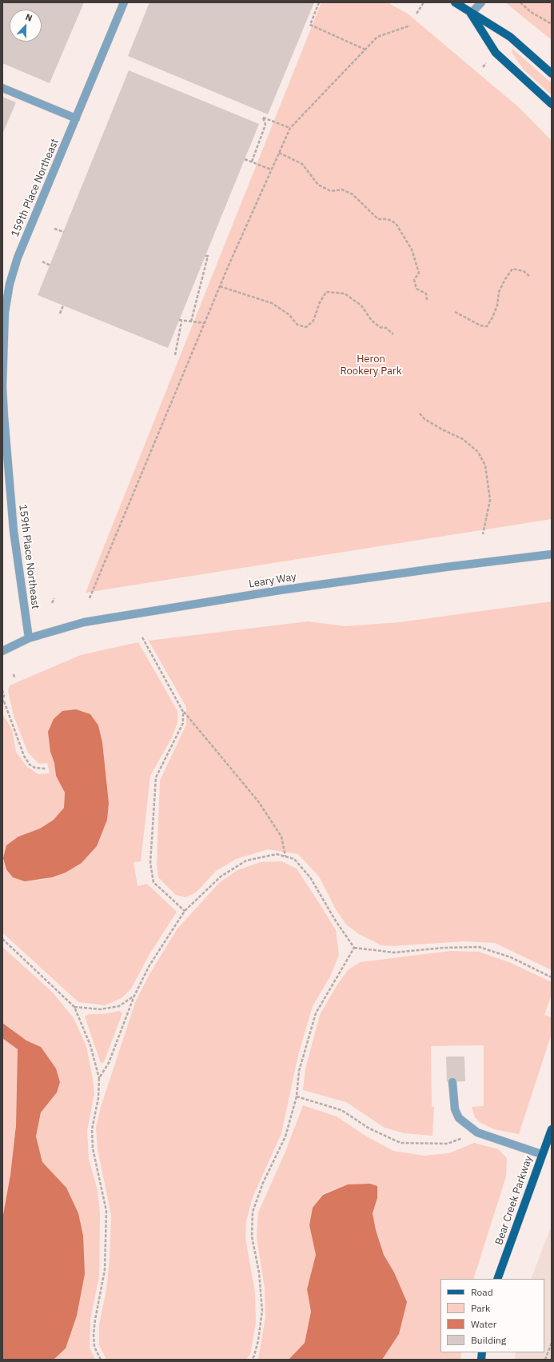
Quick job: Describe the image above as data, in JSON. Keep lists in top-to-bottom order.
{
  "streets": {
    "main road": ["Bear Creek Parkway"],
    "street": ["159th Place Northeast", "Leary Way"]
  },
  "crossings": [
    ["159th Place Northeast", "Leary Way"]
  ],
  "parks": ["Heron Rookery Park"],
  "legend": [
    "Road",
    "Park",
    "Water",
    "Building"
  ],
  "north": "top"
}
